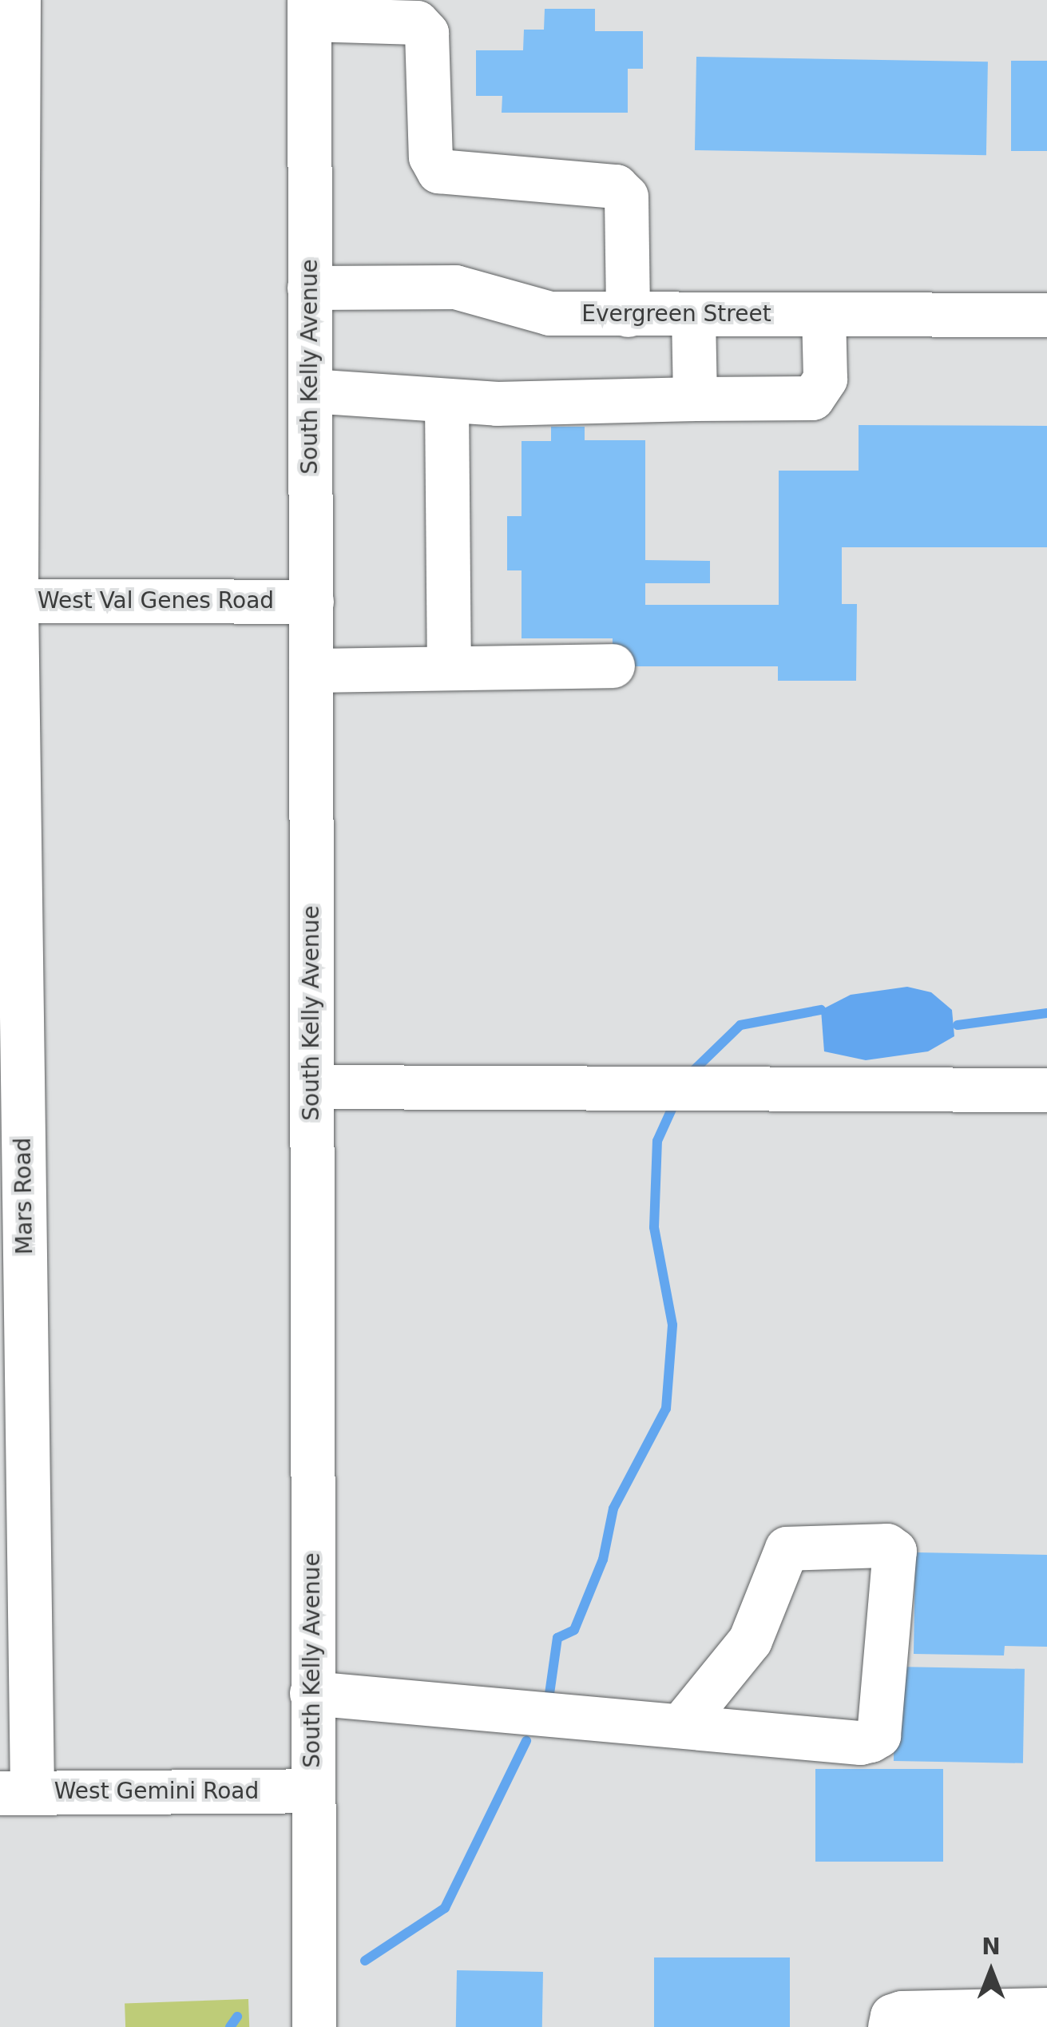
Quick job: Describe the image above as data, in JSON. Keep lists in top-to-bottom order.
{
  "streets": {
    "street": [
      "Evergreen Street",
      "South Kelly Avenue",
      "West Val Genes Road",
      "Mars Road",
      "West Gemini Road"
    ]
  },
  "crossings": [
    ["Evergreen Street", "South Kelly Avenue"],
    ["South Kelly Avenue", "West Val Genes Road"],
    ["South Kelly Avenue", "West Gemini Road"],
    ["West Val Genes Road", "Mars Road"],
    ["Mars Road", "West Gemini Road"]
  ],
  "north": "top"
}
